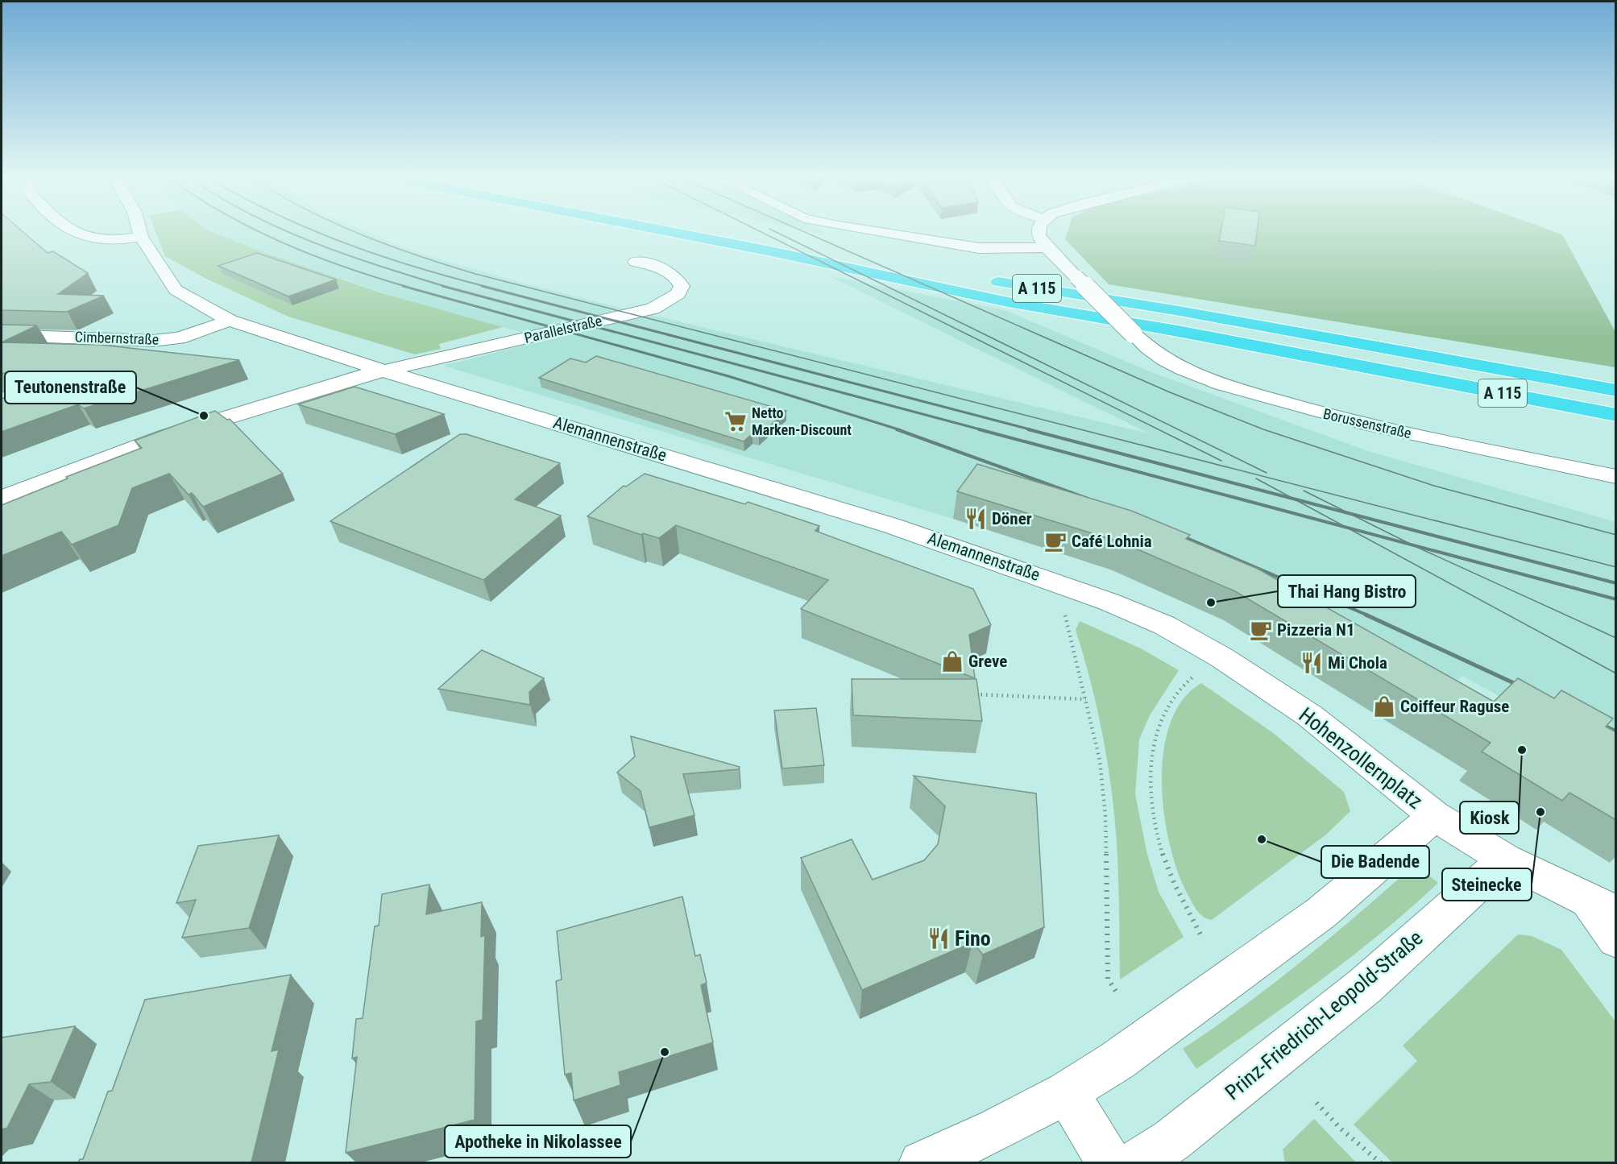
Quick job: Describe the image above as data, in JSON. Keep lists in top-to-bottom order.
{
  "streets": {
    "highway": ["A 115"],
    "street": [
      "Parallelstraße",
      "Cimbernstraße",
      "Borussenstraße",
      "Alemannenstraße",
      "Hohenzollernplatz",
      "Prinz-Friedrich-Leopold-Straße"
    ]
  },
  "crossings": [
    ["Parallelstraße", "Alemannenstraße"],
    ["Cimbernstraße", "Alemannenstraße"],
    ["Alemannenstraße", "Hohenzollernplatz"],
    ["Hohenzollernplatz", "Prinz-Friedrich-Leopold-Straße"]
  ],
  "places": {
    "other": [
      "Teutonenstraße",
      "Thai Hang Bistro",
      "Kiosk",
      "Steinecke",
      "Die Badende",
      "Apotheke in Nikolassee"
    ],
    "supermarket": ["Netto Marken-Discount"],
    "restaurant": ["Döner", "Mi Chola", "Fino"],
    "cafe": ["Café Lohnia", "Pizzeria N1"],
    "shop": ["Greve", "Coiffeur Raguse"]
  }
}
